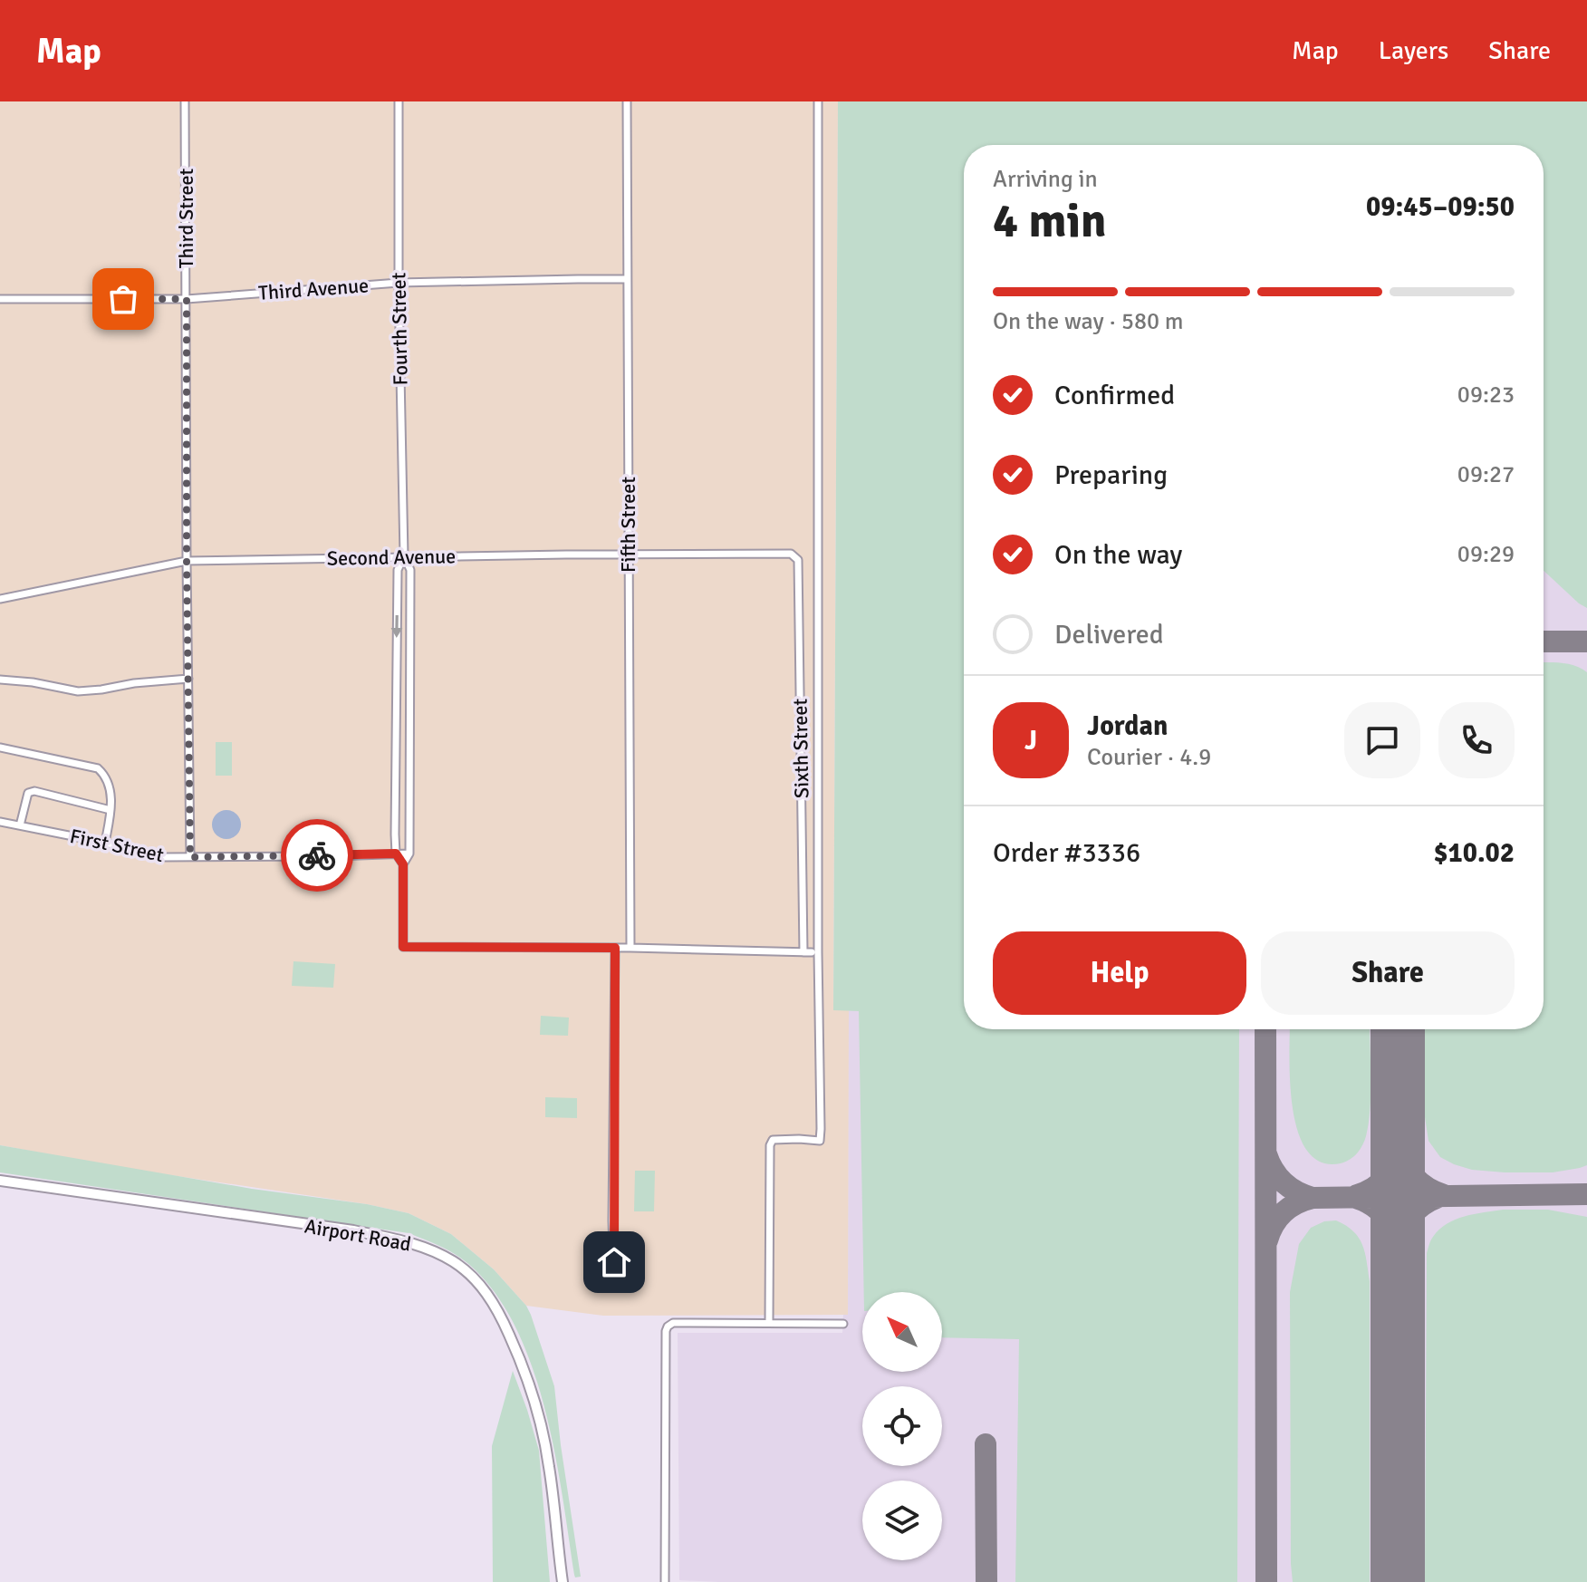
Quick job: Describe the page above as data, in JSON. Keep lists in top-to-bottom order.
{
  "streets": {
    "street": [
      "Third Street",
      "Third Avenue",
      "Fourth Street",
      "Fifth Street",
      "Second Avenue",
      "Sixth Street",
      "First Street",
      "Airport Road"
    ]
  },
  "crossings": [
    ["Third Street", "Third Avenue"],
    ["Third Street", "Second Avenue"],
    ["Third Street", "First Street"],
    ["Third Avenue", "Fourth Street"],
    ["Third Avenue", "Fifth Street"],
    ["Fourth Street", "Second Avenue"],
    ["Fourth Street", "First Street"],
    ["Fifth Street", "Second Avenue"],
    ["Fifth Street", "Sixth Street"],
    ["Second Avenue", "Sixth Street"]
  ],
  "north": "top left",
  "page": {
    "header": "Map",
    "nav": ["Map", "Layers", "Share"],
    "heading": ["4 min", "Arriving in", "09:45–09:50"],
    "panel": [
      "Jordan",
      "Courier · 4.9",
      "Order #3336",
      "$10.02"
    ],
    "bar": "On the way · 580 m",
    "list": [
      ["Confirmed", "09:23"],
      ["Preparing", "09:27"],
      ["On the way", "09:29"],
      "Delivered"
    ],
    "round": "J",
    "buttons": ["Help", "Share"]
  }
}
